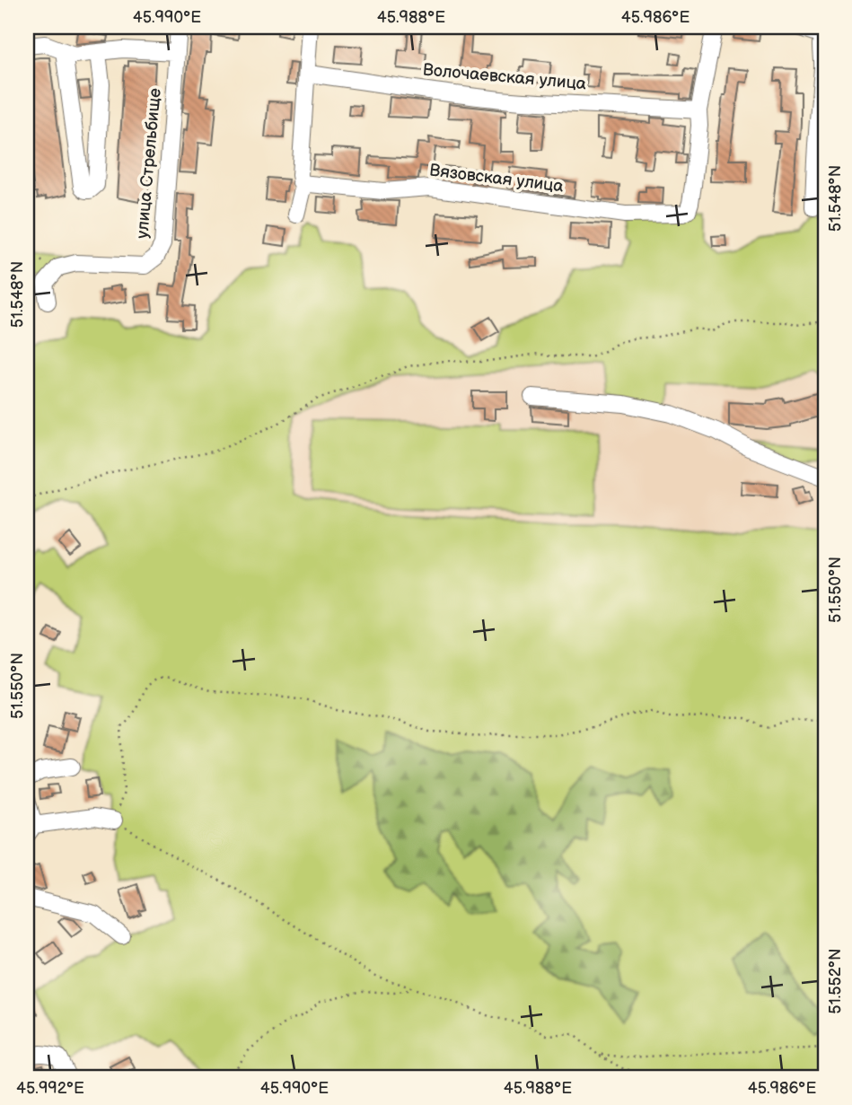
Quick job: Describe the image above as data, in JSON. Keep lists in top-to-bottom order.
{
  "streets": {
    "street": ["Волочаевская улица", "улица Стрельбище", "Вязовская улица"]
  },
  "crossings": [
    ["Волочаевская улица", "Вязовская улица"]
  ],
  "coordinates": [
    "45.990°E",
    "45.988°E",
    "45.986°E",
    "51.548°N",
    "51.550°N",
    "51.552°N",
    "45.992°E"
  ]
}
